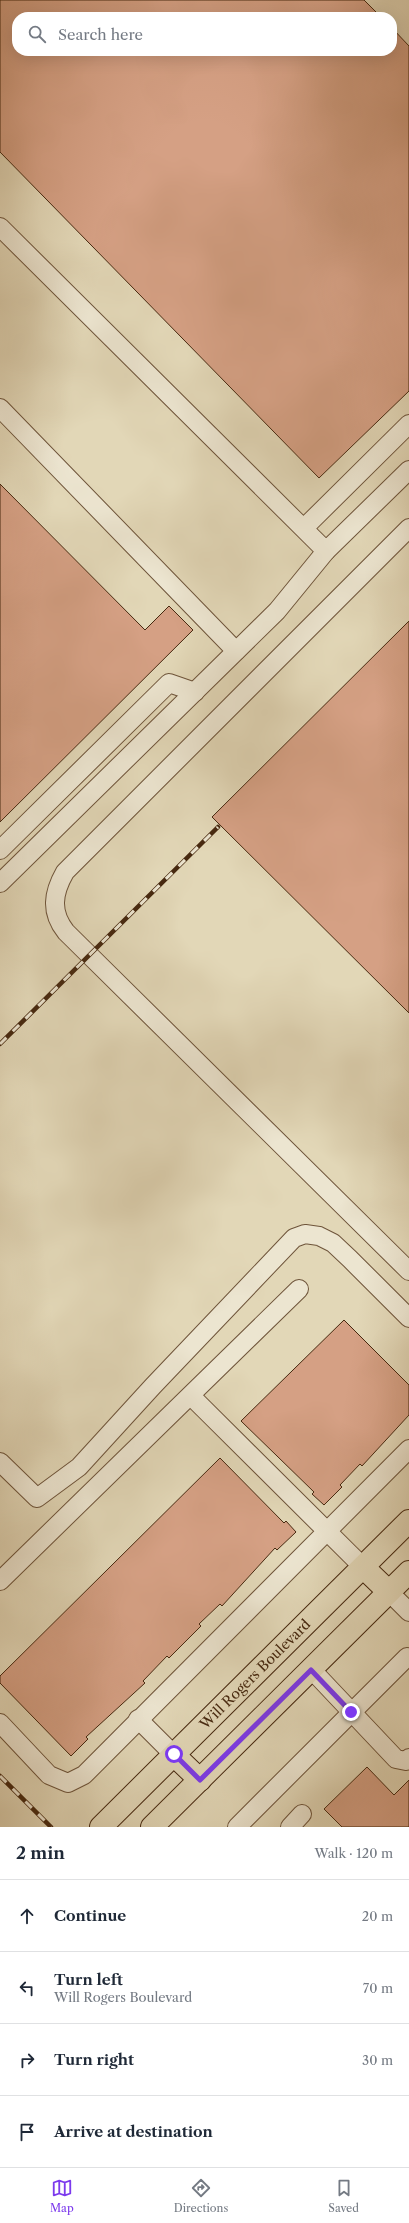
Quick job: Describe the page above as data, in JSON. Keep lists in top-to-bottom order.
{
  "streets": {
    "main road": ["Will Rogers Boulevard"]
  },
  "page": {
    "search": "Search here",
    "heading": ["2 min", "Walk · 120 m"],
    "list": [
      ["Continue", "20 m"],
      ["Turn left", "Will Rogers Boulevard", "70 m"],
      ["Turn right", "30 m"],
      "Arrive at destination"
    ],
    "nav": ["Map", "Directions", "Saved"]
  }
}
